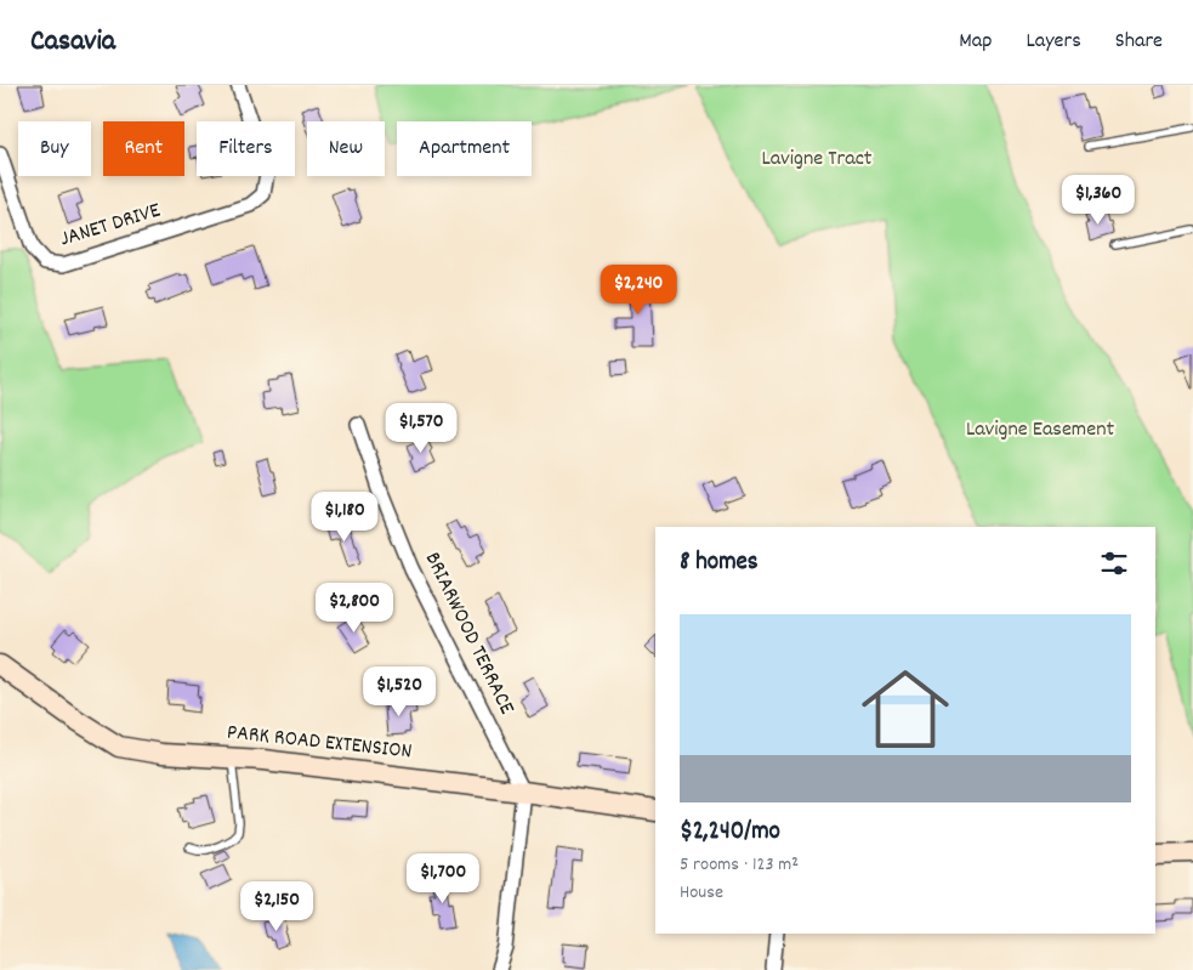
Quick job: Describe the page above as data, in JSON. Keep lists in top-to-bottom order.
{
  "streets": {
    "street": ["JANET DRIVE", "BRIARWOOD TERRACE", "PARK ROAD EXTENSION"]
  },
  "crossings": [
    ["BRIARWOOD TERRACE", "PARK ROAD EXTENSION"]
  ],
  "parks": ["Lavigne Tract", "Lavigne Easement"],
  "page": {
    "header": "Casavia",
    "nav": ["Map", "Layers", "Share"],
    "chip": [
      "Buy",
      "Rent",
      "Filters",
      "New",
      "Apartment"
    ],
    "price": [
      "$1,360",
      "$2,240",
      "$1,570",
      "$1,180",
      "$2,800",
      "$1,520",
      "$1,700",
      "$2,150"
    ],
    "heading": "8 homes",
    "list": [
      {
        "name": "$2,240/mo",
        "note": "5 rooms · 123 m² · House"
      }
    ]
  }
}
